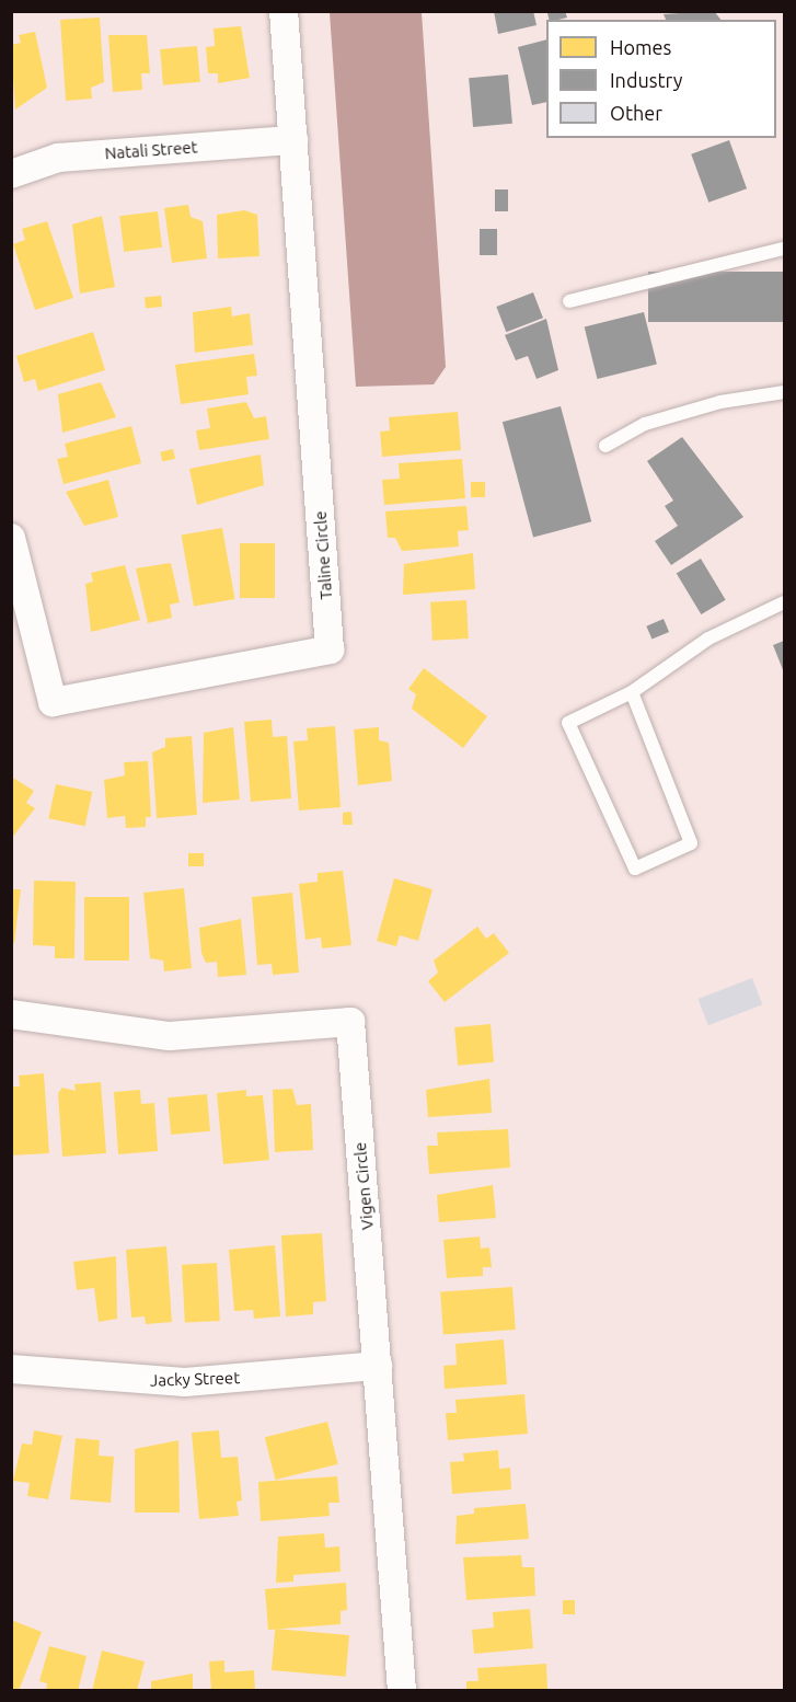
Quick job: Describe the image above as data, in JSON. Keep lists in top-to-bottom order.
{
  "streets": {
    "street": [
      "Natali Street",
      "Taline Circle",
      "Vigen Circle",
      "Jacky Street"
    ]
  },
  "crossings": [
    ["Natali Street", "Taline Circle"],
    ["Vigen Circle", "Jacky Street"]
  ],
  "legend": ["Homes", "Industry", "Other"]
}
